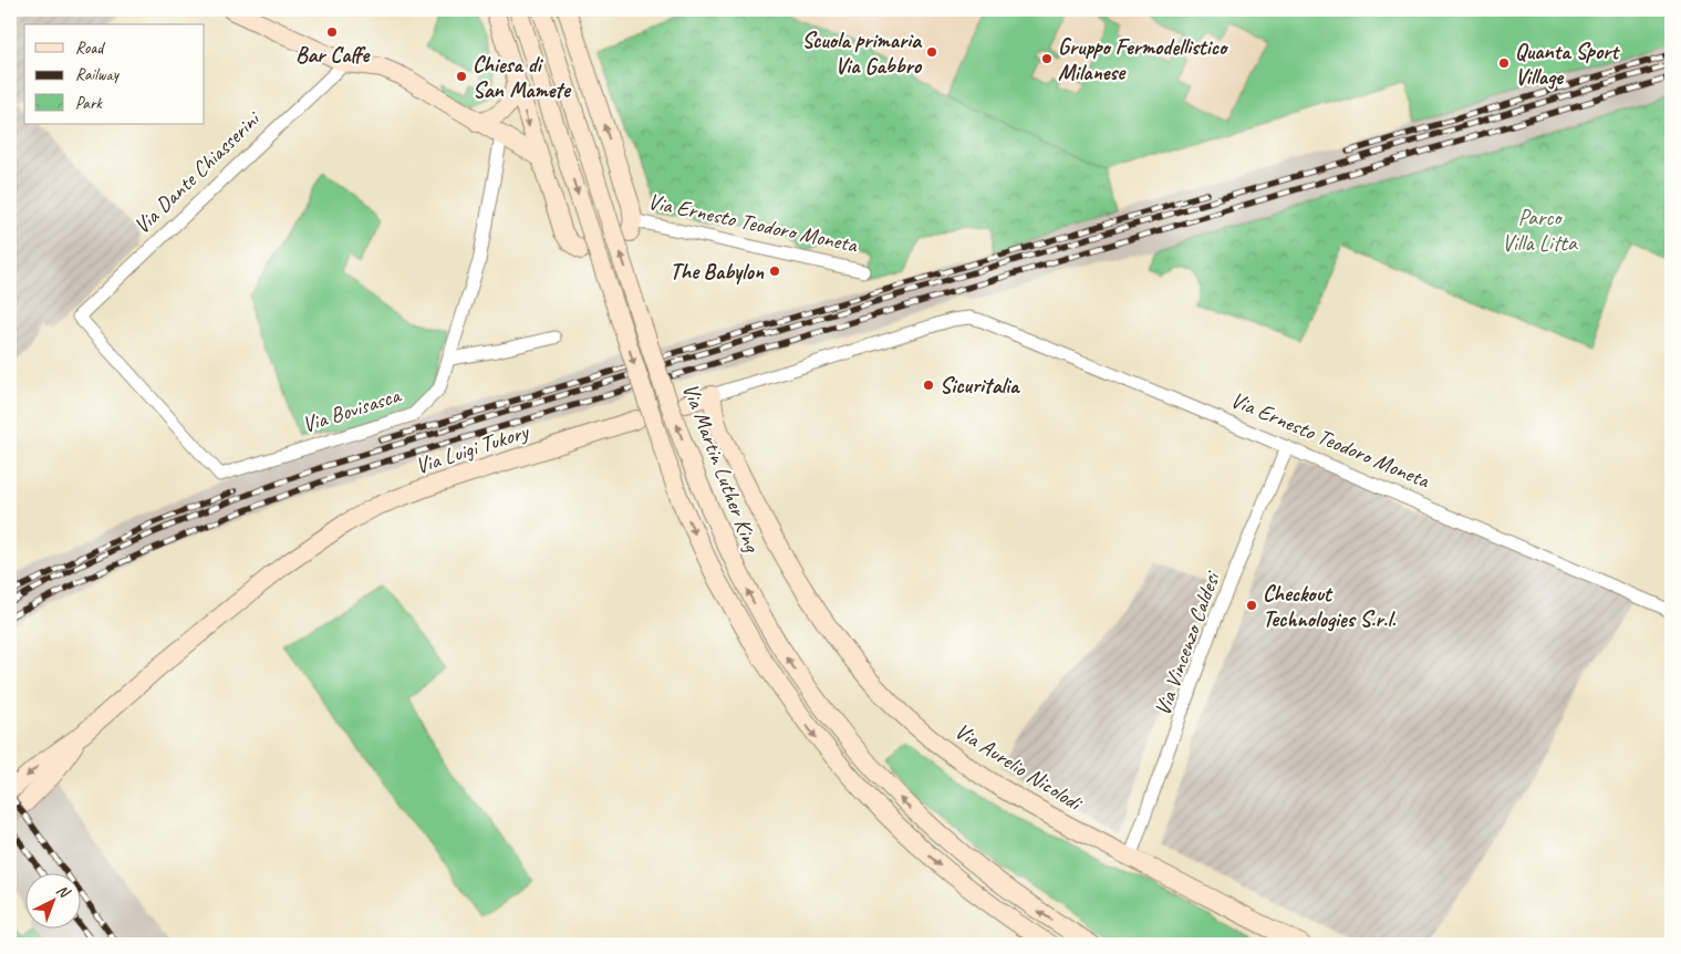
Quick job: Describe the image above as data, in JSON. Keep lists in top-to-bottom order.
{
  "streets": {
    "street": [
      "Via Dante Chiasserini",
      "Via Ernesto Teodoro Moneta",
      "Via Bovisasca",
      "Via Luigi Tukory",
      "Via Martin Luther King",
      "Via Vincenzo Caldesi",
      "Via Aurelio Nicolodi"
    ]
  },
  "crossings": [
    ["Via Dante Chiasserini", "Via Bovisasca"],
    ["Via Ernesto Teodoro Moneta", "Via Vincenzo Caldesi"],
    ["Via Ernesto Teodoro Moneta", "Via Aurelio Nicolodi"],
    ["Via Vincenzo Caldesi", "Via Aurelio Nicolodi"]
  ],
  "parks": ["Parco Villa Litta"],
  "places": [
    "Bar Caffe",
    "Scuola primaria Via Gabbro",
    "Gruppo Fermodellistico Milanese",
    "Quanta Sport Village",
    "Chiesa di San Mamete",
    "The Babylon",
    "Sicuritalia",
    "Checkout Technologies S.r.l."
  ],
  "legend": ["Road", "Railway", "Park"],
  "north": "top right"
}
